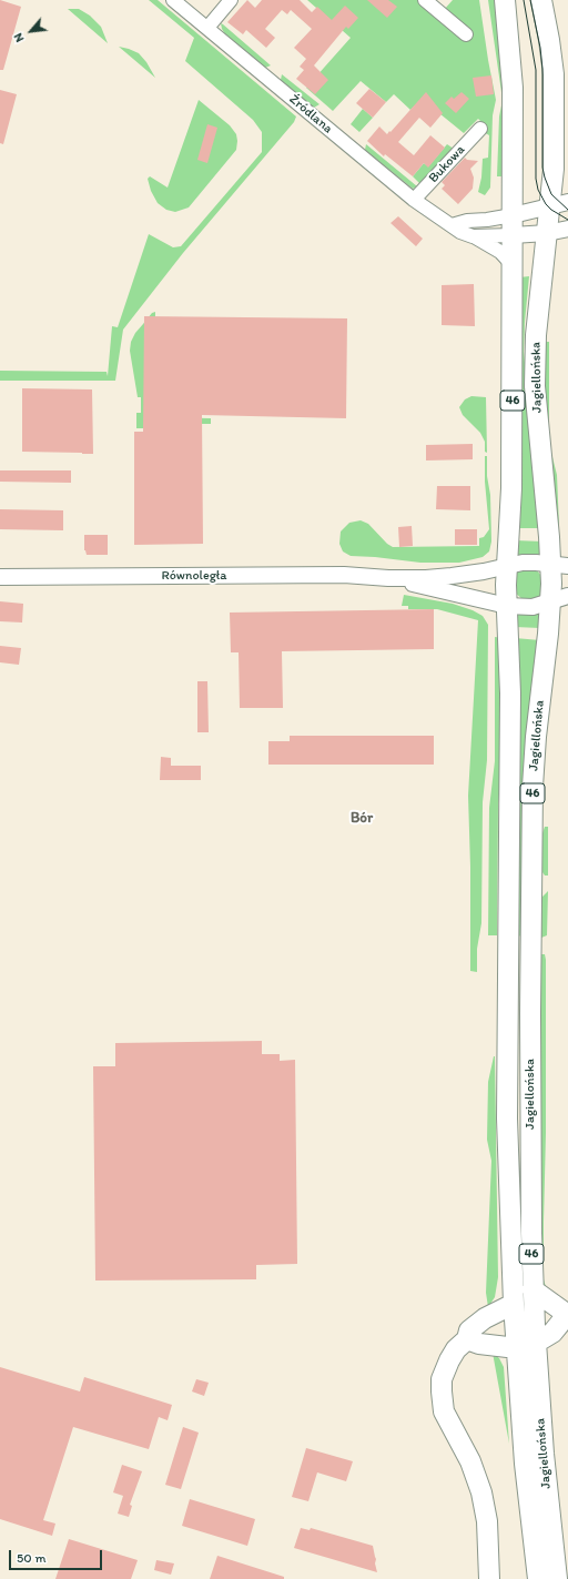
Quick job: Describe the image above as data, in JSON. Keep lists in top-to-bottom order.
{
  "streets": {
    "main road": ["Jagiellońska", "46"],
    "street": ["Źródlana", "Bukowa", "Równoległa"]
  },
  "crossings": [
    ["Źródlana", "Bukowa"],
    ["Źródlana", "Jagiellońska"],
    ["Jagiellońska", "Równoległa"]
  ],
  "districts": ["Bór"],
  "scale_bar": "50 m",
  "north": "bottom left"
}
